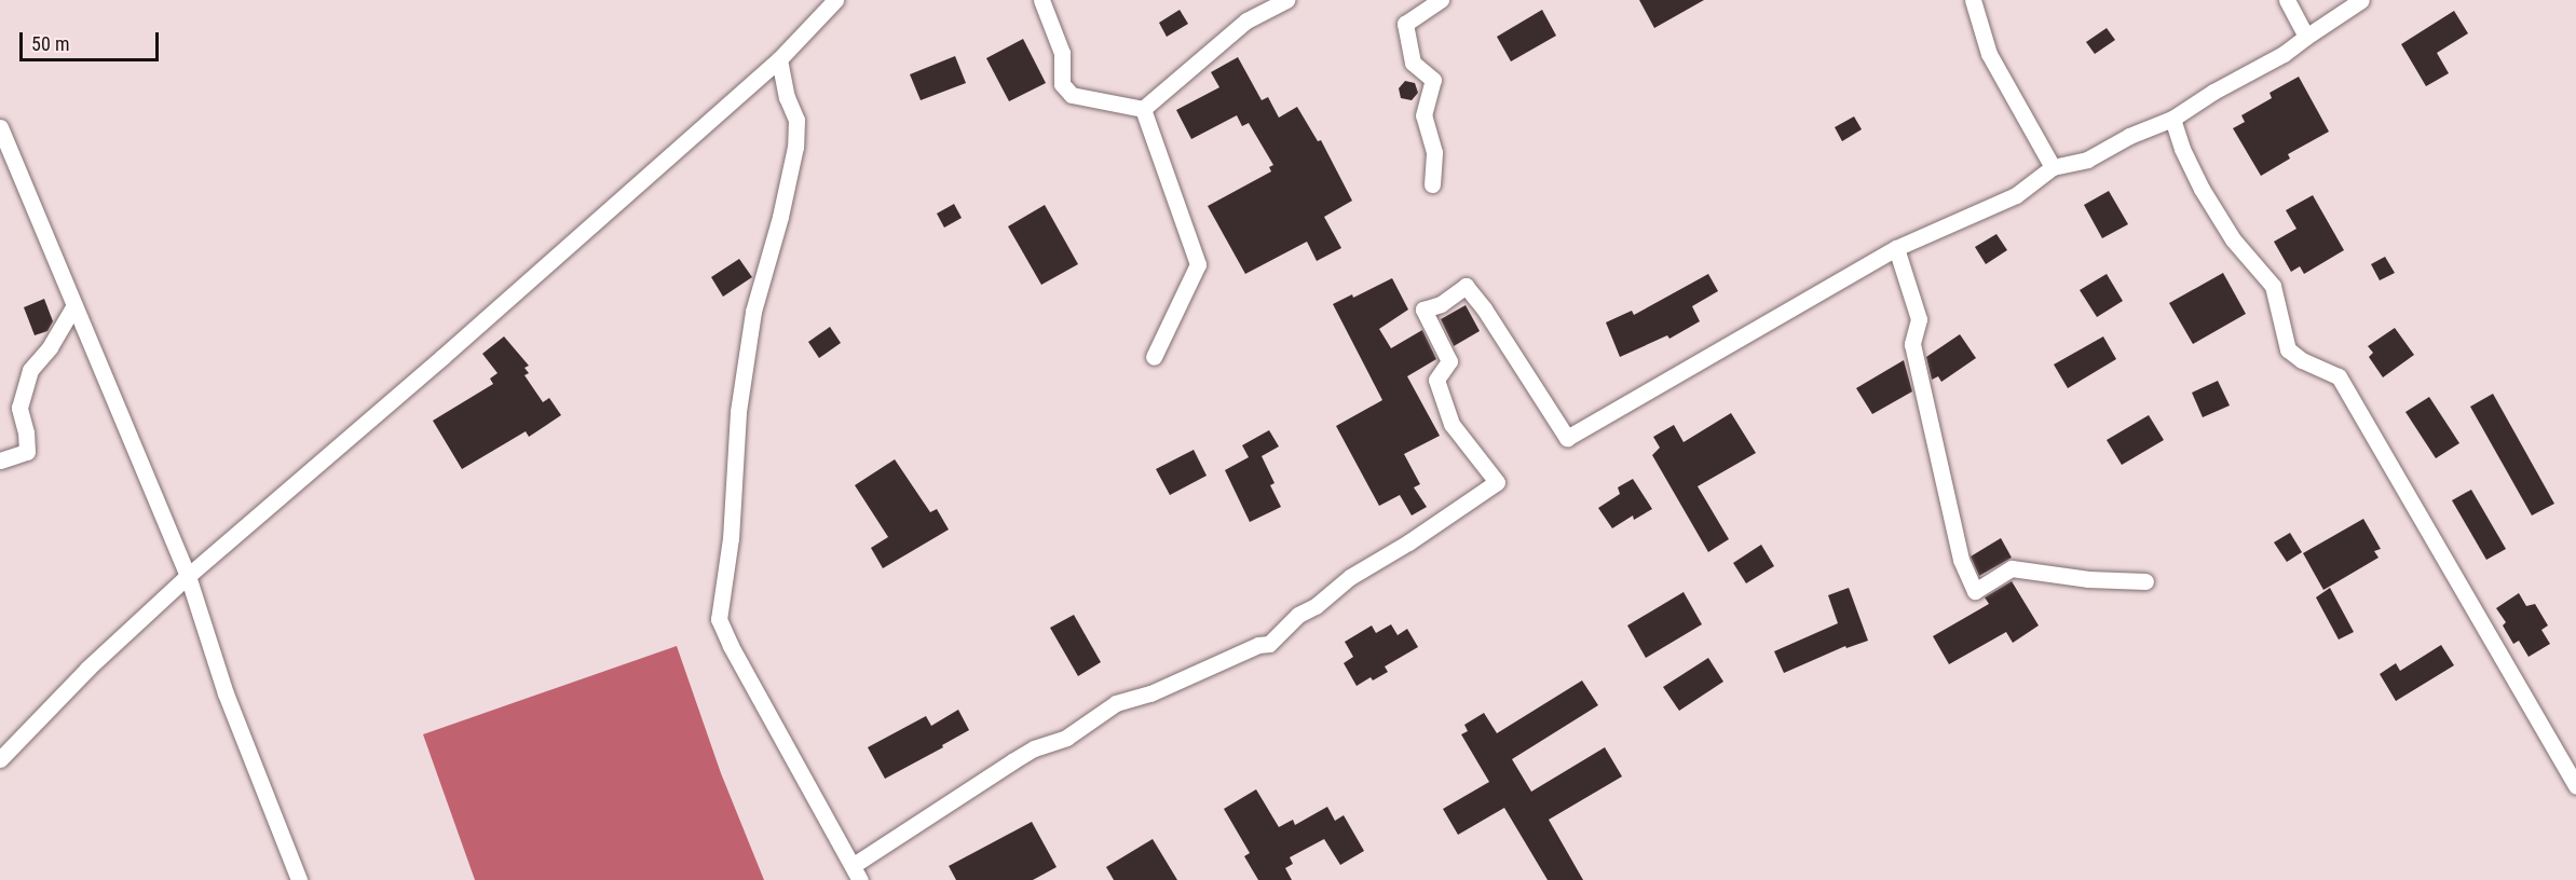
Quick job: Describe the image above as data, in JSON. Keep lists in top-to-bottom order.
{
  "scale_bar": "50 m"
}
